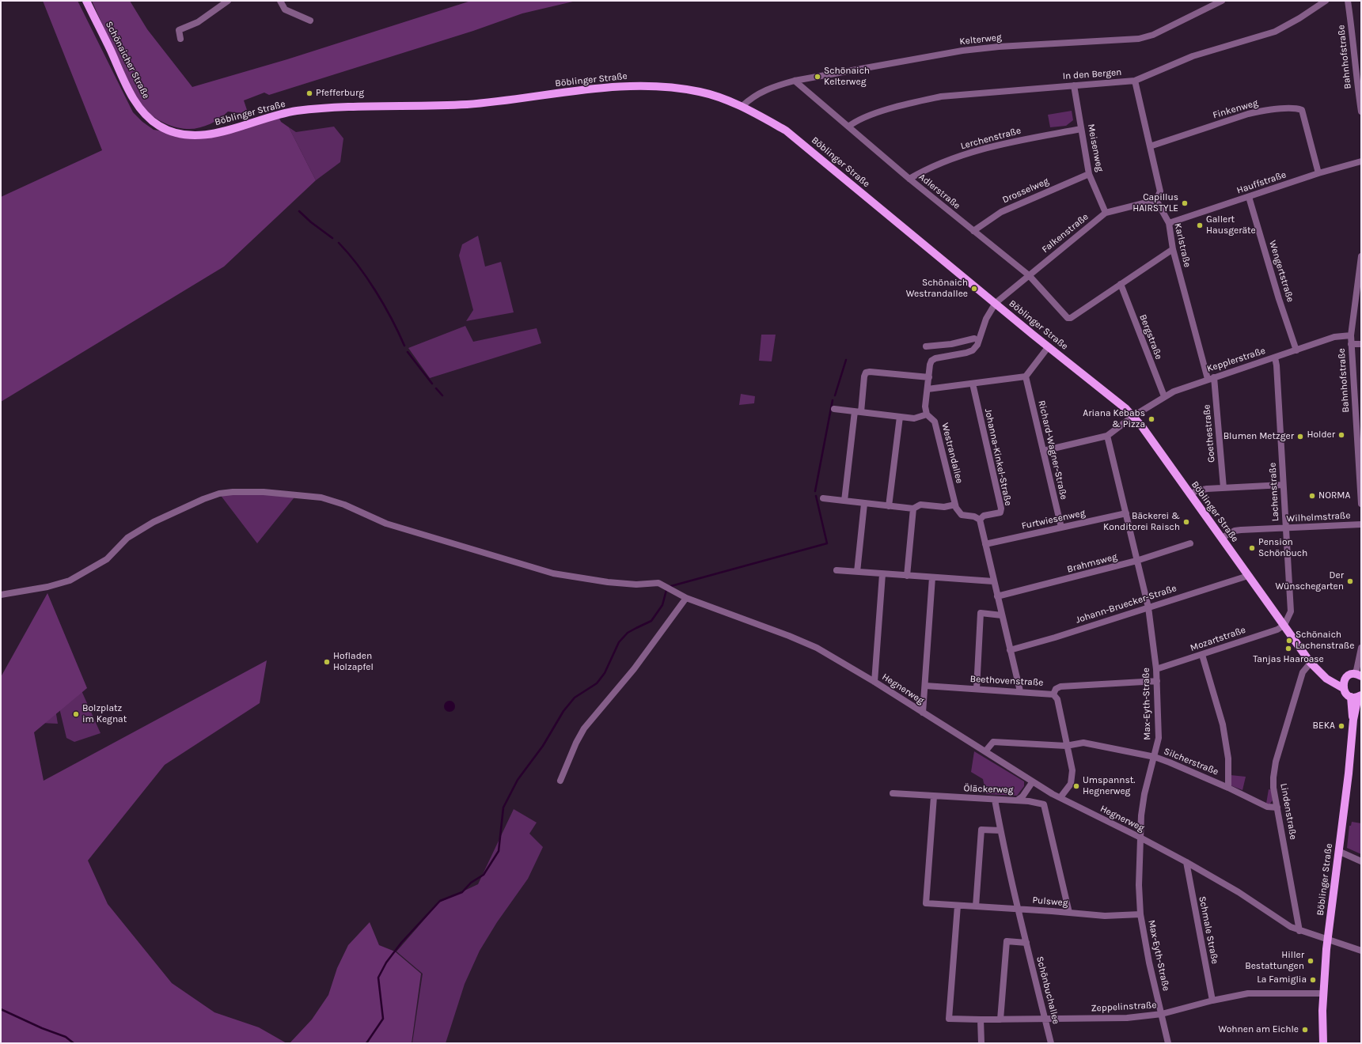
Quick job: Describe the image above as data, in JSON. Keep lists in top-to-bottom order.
{
  "streets": {
    "main road": ["Schönaicher Straße", "Böblinger Straße"],
    "street": [
      "Kelterweg",
      "Bahnhofstraße",
      "In den Bergen",
      "Finkenweg",
      "Lerchenstraße",
      "Meisenweg",
      "Hauffstraße",
      "Drosselweg",
      "Adlerstraße",
      "Falkenstraße",
      "Karlstraße",
      "Wengertstraße",
      "Bergstraße",
      "Kepplerstraße",
      "Goethestraße",
      "Richard-Wagner-Straße",
      "Westrandallee",
      "Johanna-Kinkel-Straße",
      "Lachenstraße",
      "Wilhelmstraße",
      "Furtwiesenweg",
      "Brahmsweg",
      "Johann-Bruecker-Straße",
      "Mozartstraße",
      "Beethovenstraße",
      "Hegnerweg",
      "Max-Eyth-Straße",
      "Silcherstraße",
      "Öläckerweg",
      "Lindenstraße",
      "Pulsweg",
      "Schmale Straße",
      "Schönbuchallee",
      "Zeppelinstraße"
    ]
  },
  "crossings": [
    ["Kelterweg", "Böblinger Straße"],
    ["Kelterweg", "Adlerstraße"],
    ["Bahnhofstraße", "Kepplerstraße"],
    ["Schönaicher Straße", "Böblinger Straße"],
    ["In den Bergen", "Meisenweg"],
    ["In den Bergen", "Adlerstraße"],
    ["Böblinger Straße", "Falkenstraße"],
    ["Böblinger Straße", "Kepplerstraße"],
    ["Böblinger Straße", "Westrandallee"],
    ["Böblinger Straße", "Lachenstraße"],
    ["Böblinger Straße", "Wilhelmstraße"],
    ["Böblinger Straße", "Johann-Bruecker-Straße"],
    ["Böblinger Straße", "Mozartstraße"],
    ["Böblinger Straße", "Hegnerweg"],
    ["Böblinger Straße", "Lindenstraße"],
    ["Böblinger Straße", "Zeppelinstraße"],
    ["Finkenweg", "Hauffstraße"],
    ["Lerchenstraße", "Meisenweg"],
    ["Lerchenstraße", "Adlerstraße"],
    ["Meisenweg", "Drosselweg"],
    ["Meisenweg", "Falkenstraße"],
    ["Hauffstraße", "Karlstraße"],
    ["Hauffstraße", "Wengertstraße"],
    ["Drosselweg", "Adlerstraße"],
    ["Adlerstraße", "Falkenstraße"],
    ["Adlerstraße", "Bergstraße"],
    ["Falkenstraße", "Karlstraße"],
    ["Falkenstraße", "Westrandallee"],
    ["Karlstraße", "Kepplerstraße"],
    ["Karlstraße", "Goethestraße"],
    ["Wengertstraße", "Kepplerstraße"],
    ["Bergstraße", "Kepplerstraße"],
    ["Kepplerstraße", "Goethestraße"],
    ["Kepplerstraße", "Lachenstraße"],
    ["Richard-Wagner-Straße", "Furtwiesenweg"],
    ["Westrandallee", "Johanna-Kinkel-Straße"],
    ["Lachenstraße", "Wilhelmstraße"],
    ["Lachenstraße", "Mozartstraße"],
    ["Furtwiesenweg", "Max-Eyth-Straße"],
    ["Brahmsweg", "Max-Eyth-Straße"],
    ["Johann-Bruecker-Straße", "Max-Eyth-Straße"],
    ["Mozartstraße", "Max-Eyth-Straße"],
    ["Beethovenstraße", "Hegnerweg"],
    ["Beethovenstraße", "Silcherstraße"],
    ["Hegnerweg", "Max-Eyth-Straße"],
    ["Hegnerweg", "Silcherstraße"],
    ["Hegnerweg", "Öläckerweg"],
    ["Hegnerweg", "Lindenstraße"],
    ["Hegnerweg", "Schmale Straße"],
    ["Max-Eyth-Straße", "Silcherstraße"],
    ["Max-Eyth-Straße", "Pulsweg"],
    ["Max-Eyth-Straße", "Zeppelinstraße"],
    ["Silcherstraße", "Lindenstraße"],
    ["Öläckerweg", "Pulsweg"],
    ["Öläckerweg", "Schönbuchallee"],
    ["Pulsweg", "Schönbuchallee"],
    ["Pulsweg", "Zeppelinstraße"],
    ["Schmale Straße", "Zeppelinstraße"],
    ["Schönbuchallee", "Zeppelinstraße"]
  ],
  "places": [
    "Schönaich Kelterweg",
    "Pfefferburg",
    "Capillus HAIRSTYLE",
    "Gallert Hausgeräte",
    "Schönaich Westrandallee",
    "Ariana Kebabs & Pizza",
    "Holder",
    "Blumen Metzger",
    "NORMA",
    "Bäckerei & Konditorei Raisch",
    "Pension Schönbuch",
    "Der Wünschegarten",
    "Schönaich Lachenstraße",
    "Tanjas Haaroase",
    "Hofladen Holzapfel",
    "Bolzplatz im Kegnat",
    "BEKA",
    "Umspannst. Hegnerweg",
    "Hiller Bestattungen",
    "La Famiglia",
    "Wohnen am Eichle"
  ]
}
